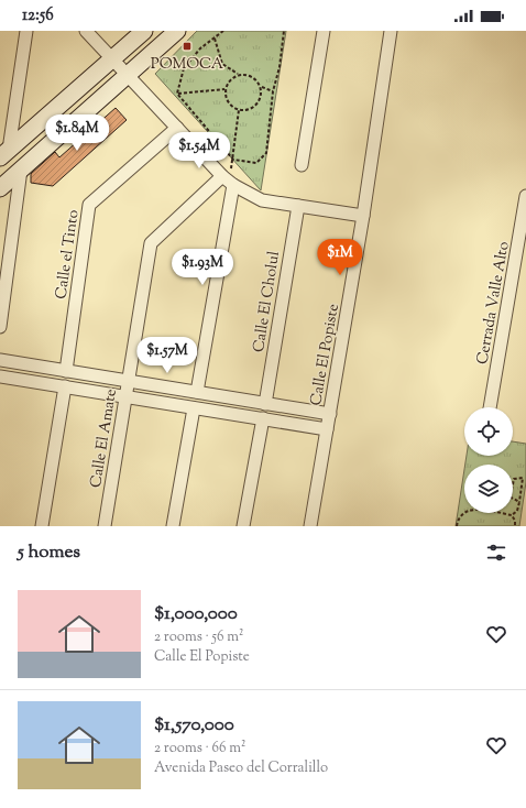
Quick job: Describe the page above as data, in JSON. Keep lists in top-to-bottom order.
{
  "streets": {
    "street": [
      "Calle el Tinto",
      "Calle El Cholul",
      "Cerrada Valle Alto",
      "Calle El Popiste",
      "Calle El Amate"
    ]
  },
  "places": {
    "transit": ["POMOCA"]
  },
  "page": {
    "status": "12:56",
    "price": [
      "$1.84M",
      "$1.54M",
      "$1M",
      "$1.93M",
      "$1.57M"
    ],
    "heading": "5 homes",
    "list": [
      {
        "name": "$1,000,000",
        "note": "2 rooms · 56 m² · Calle El Popiste"
      },
      {
        "name": "$1,570,000",
        "note": "2 rooms · 66 m² · Avenida Paseo del Corralillo"
      }
    ]
  }
}
